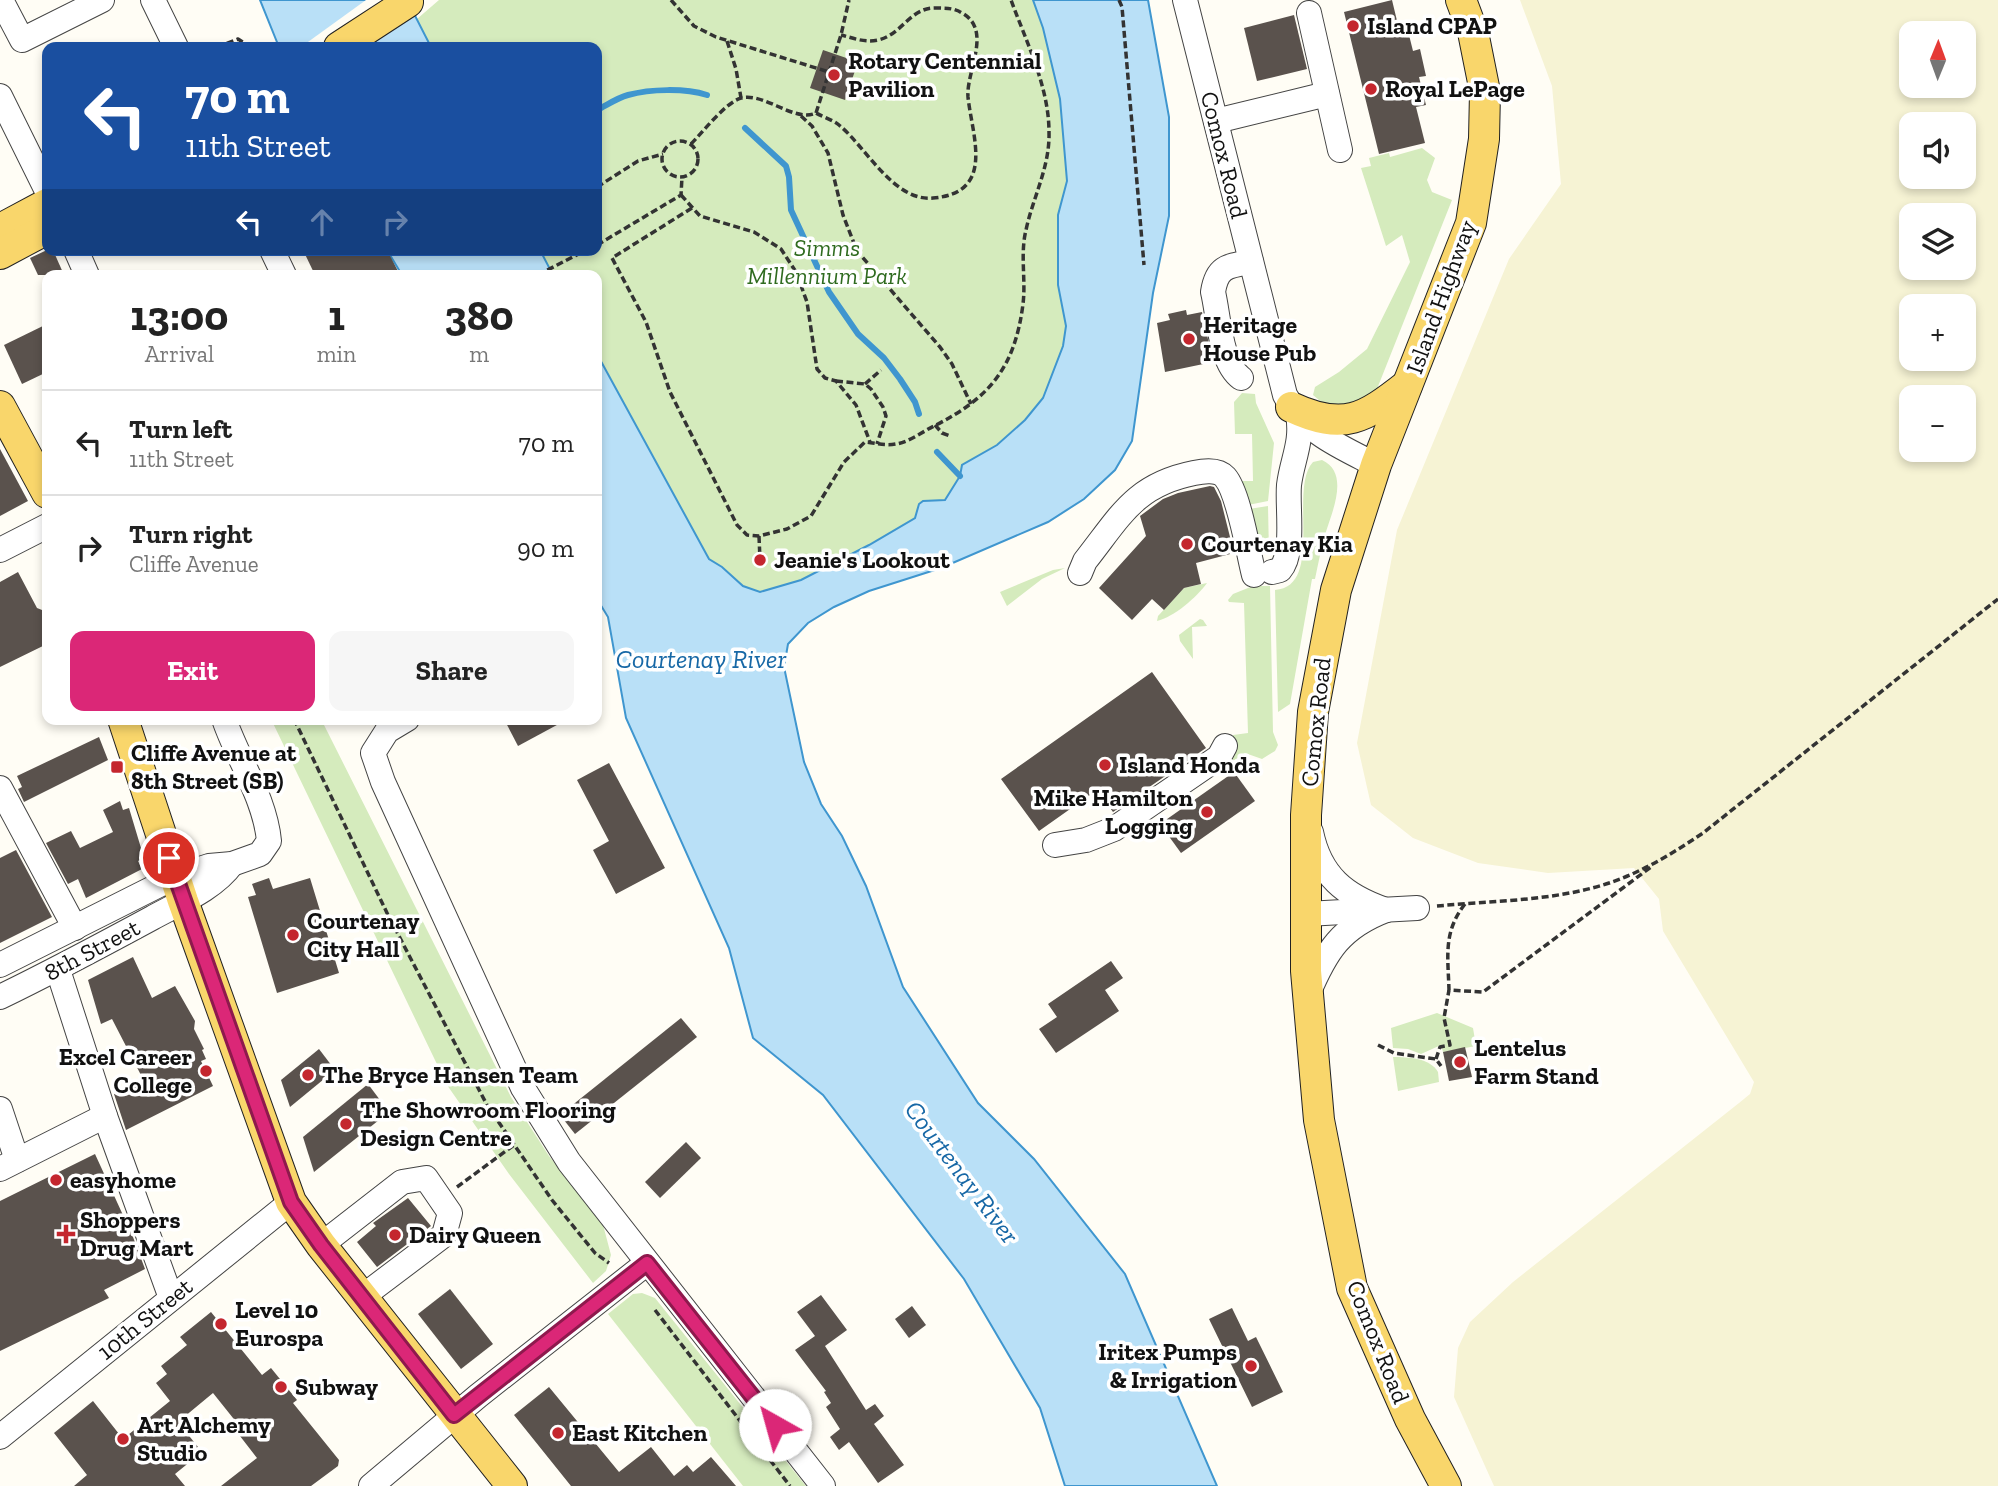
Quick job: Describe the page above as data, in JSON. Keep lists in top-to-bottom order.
{
  "streets": {
    "main road": ["Comox Road", "Island Highway"],
    "street": ["8th Street", "10th Street"]
  },
  "crossings": [
    ["Comox Road", "Island Highway"]
  ],
  "water": ["Courtenay River"],
  "parks": ["Simms Millennium Park"],
  "places": {
    "other": [
      "Island CPAP",
      "Rotary Centennial Pavilion",
      "Royal LePage",
      "Heritage House Pub",
      "Courtenay Kia",
      "Jeanie's Lookout",
      "Island Honda",
      "Mike Hamilton Logging",
      "Courtenay City Hall",
      "Lentelus Farm Stand",
      "Excel Career College",
      "The Bryce Hansen Team",
      "The Showroom Flooring Design Centre",
      "easyhome",
      "Dairy Queen",
      "Level 10 Eurospa",
      "Iritex Pumps & Irrigation",
      "Subway",
      "East Kitchen",
      "Art Alchemy Studio"
    ],
    "transit": ["Cliffe Avenue at 8th Street (SB)"],
    "health": ["Shoppers Drug Mart"]
  },
  "north": "top",
  "page": {
    "map_buttons": ["+", "−"],
    "turn": ["70 m", "11th Street"],
    "eta": [
      "13:00",
      "Arrival",
      "1",
      "min",
      "380",
      "m"
    ],
    "list": [
      {
        "name": "Turn left",
        "note": "11th Street",
        "value": "70 m"
      },
      {
        "name": "Turn right",
        "note": "Cliffe Avenue",
        "value": "90 m"
      }
    ],
    "buttons": ["Exit", "Share"]
  }
}
